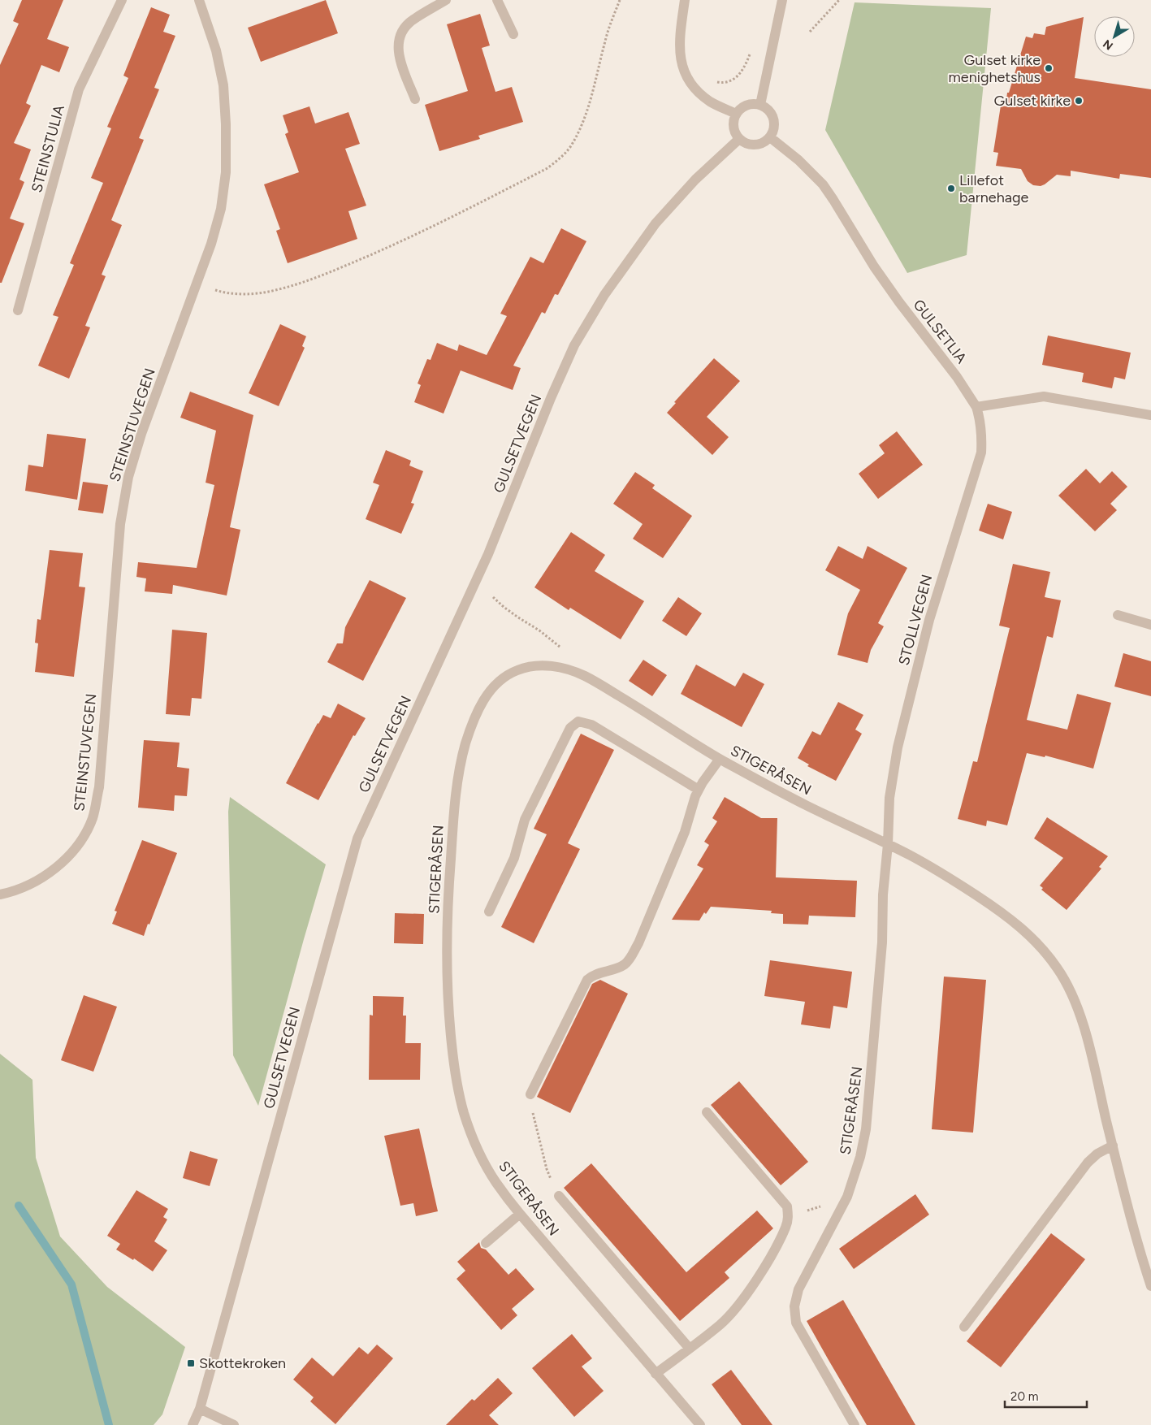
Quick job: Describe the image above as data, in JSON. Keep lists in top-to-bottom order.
{
  "streets": {
    "street": [
      "STEINSTULIA",
      "GULSETLIA",
      "STEINSTUVEGEN",
      "GULSETVEGEN",
      "STOLLVEGEN",
      "STIGERÅSEN"
    ]
  },
  "crossings": [
    ["GULSETLIA", "GULSETVEGEN"],
    ["GULSETLIA", "STOLLVEGEN"],
    ["STOLLVEGEN", "STIGERÅSEN"]
  ],
  "places": {
    "other": ["Gulset kirke menighetshus", "Gulset kirke", "Lillefot barnehage"],
    "transit": ["Skottekroken"]
  },
  "scale_bar": "20 m",
  "north": "bottom left"
}
